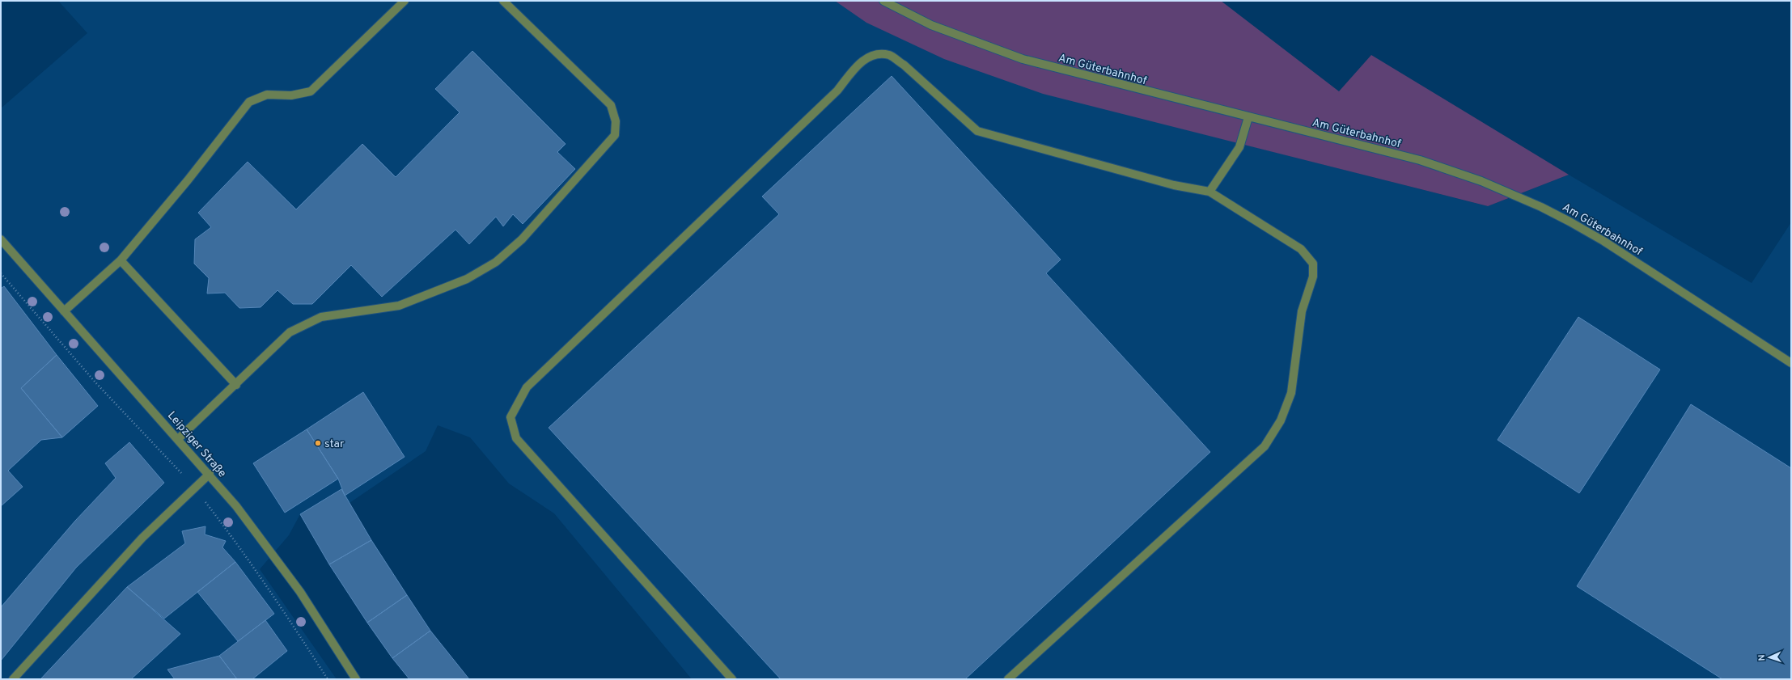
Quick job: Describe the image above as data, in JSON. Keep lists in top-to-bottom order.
{
  "streets": {
    "street": ["Am Güterbahnhof", "Leipziger Straße"]
  },
  "places": ["star"],
  "north": "left"
}
